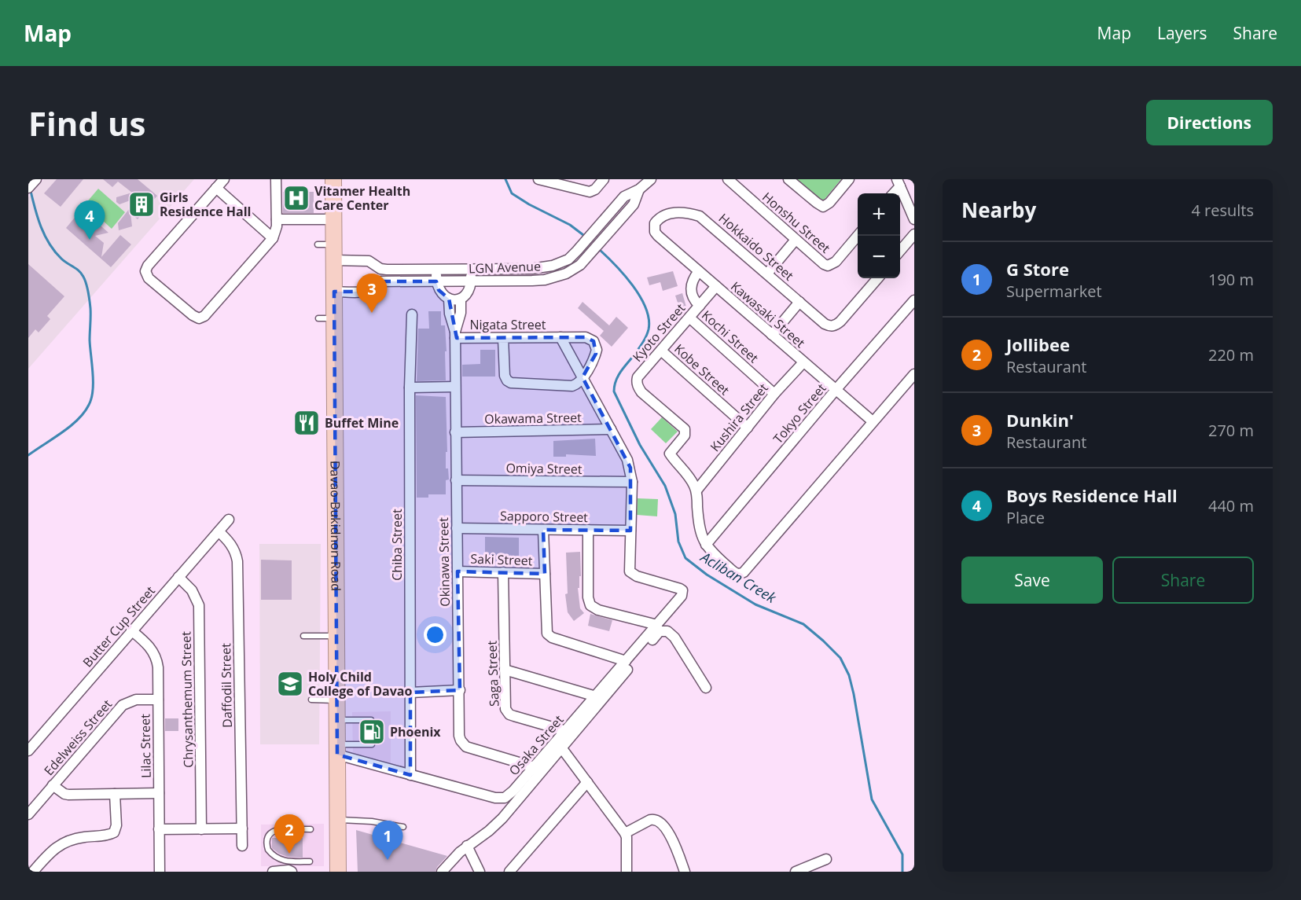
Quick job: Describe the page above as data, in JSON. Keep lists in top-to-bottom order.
{
  "streets": {
    "highway": ["Davao-Bukidnon Road"],
    "street": [
      "Honshu Street",
      "Hokkaido Street",
      "LGN Avenue",
      "Kawasaki Street",
      "Nigata Street",
      "Kyoto Street",
      "Kochi Street",
      "Kobe Street",
      "Tokyo Street",
      "Kushira Street",
      "Okawama Street",
      "Omiya Street",
      "Sapporo Street",
      "Chiba Street",
      "Saki Street",
      "Okinawa Street",
      "Butter Cup Street",
      "Saga Street",
      "Daffodil Street",
      "Chrysanthemum Street",
      "Edelweiss Street",
      "Osaka Street",
      "Lilac Street"
    ]
  },
  "crossings": [
    ["Hokkaido Street", "Kawasaki Street"],
    ["LGN Avenue", "Davao-Bukidnon Road"],
    ["Kawasaki Street", "Kyoto Street"],
    ["Kawasaki Street", "Tokyo Street"],
    ["Kawasaki Street", "Kushira Street"],
    ["Nigata Street", "Okinawa Street"],
    ["Kyoto Street", "Kochi Street"],
    ["Kyoto Street", "Kobe Street"],
    ["Kyoto Street", "Tokyo Street"],
    ["Kyoto Street", "Kushira Street"],
    ["Kochi Street", "Kushira Street"],
    ["Kobe Street", "Kushira Street"],
    ["Okawama Street", "Okinawa Street"],
    ["Omiya Street", "Okinawa Street"],
    ["Sapporo Street", "Okinawa Street"],
    ["Sapporo Street", "Osaka Street"],
    ["Davao-Bukidnon Road", "Osaka Street"],
    ["Chiba Street", "Osaka Street"],
    ["Saki Street", "Okinawa Street"],
    ["Saki Street", "Saga Street"],
    ["Okinawa Street", "Osaka Street"],
    ["Butter Cup Street", "Daffodil Street"],
    ["Butter Cup Street", "Chrysanthemum Street"],
    ["Butter Cup Street", "Lilac Street"],
    ["Saga Street", "Osaka Street"],
    ["Edelweiss Street", "Lilac Street"]
  ],
  "water": ["Acliban Creek"],
  "places": {
    "hospital": ["Vitamer Health Care Center"],
    "building": ["Girls Residence Hall"],
    "restaurant": ["Buffet Mine"],
    "school or university": ["Holy Child College of Davao"],
    "fuel station": ["Phoenix"]
  },
  "page": {
    "header": "Map",
    "nav": ["Map", "Layers", "Share"],
    "buttons": [
      "Directions",
      ["Save", "Share"]
    ],
    "title": "Find us",
    "heading": ["Nearby", "4 results"],
    "map_buttons": ["+", "−"],
    "pins": [
      "4",
      "3",
      "2",
      "1"
    ],
    "list": [
      {
        "mark": "1",
        "name": "G Store",
        "note": "Supermarket",
        "value": "190 m"
      },
      {
        "mark": "2",
        "name": "Jollibee",
        "note": "Restaurant",
        "value": "220 m"
      },
      {
        "mark": "3",
        "name": "Dunkin'",
        "note": "Restaurant",
        "value": "270 m"
      },
      {
        "mark": "4",
        "name": "Boys Residence Hall",
        "note": "Place",
        "value": "440 m"
      }
    ]
  }
}
